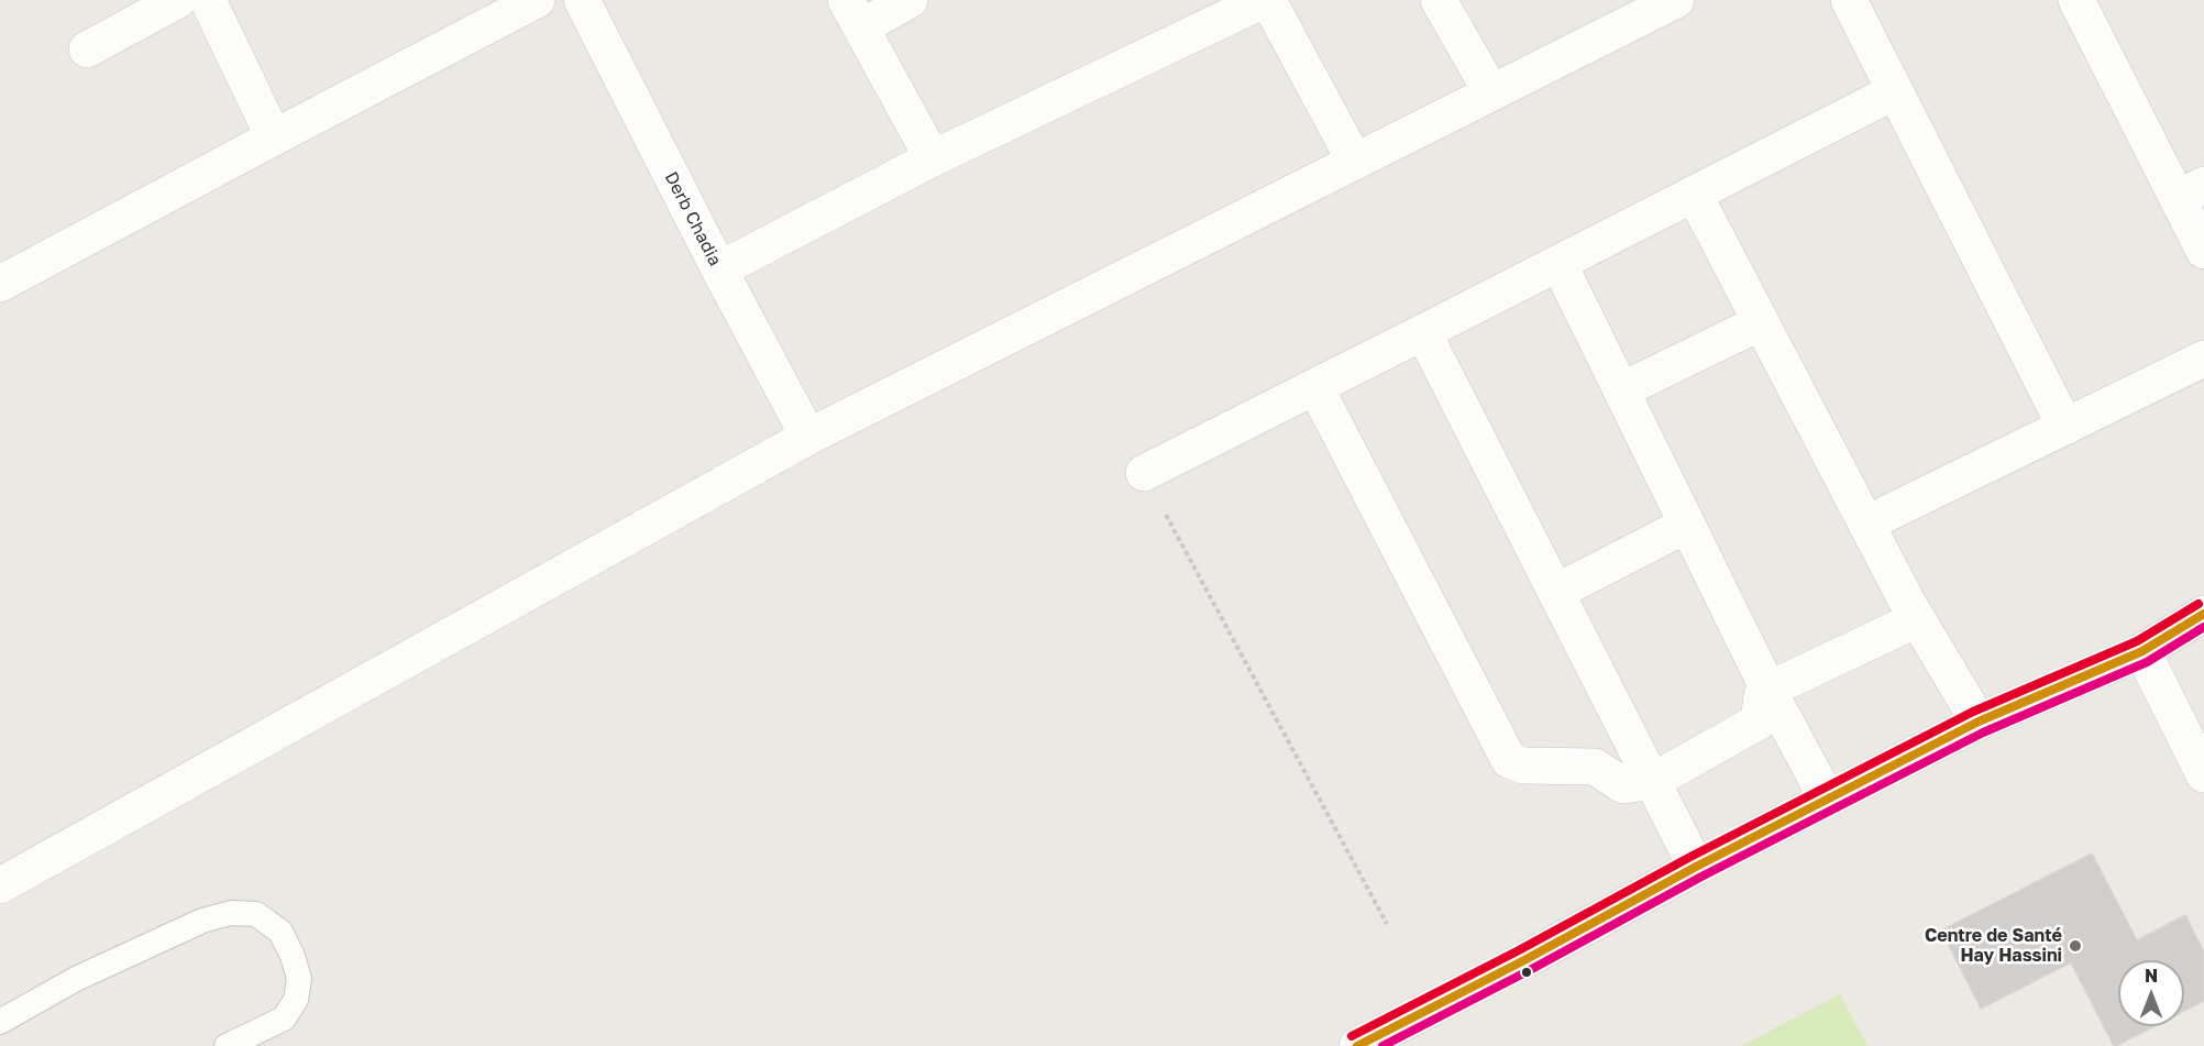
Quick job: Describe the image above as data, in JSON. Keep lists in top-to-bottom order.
{
  "streets": {
    "street": ["Derb Chadia"]
  },
  "places": ["Centre de Santé Hay Hassini"],
  "north": "top"
}
